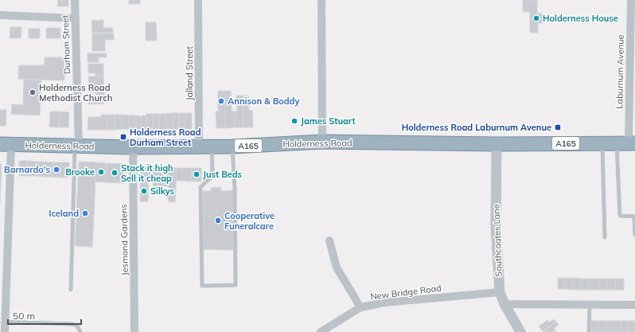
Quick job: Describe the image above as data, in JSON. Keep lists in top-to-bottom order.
{
  "streets": {
    "highway": ["Holderness Road", "A165"],
    "street": [
      "Durham Street",
      "Laburnum Avenue",
      "Jalland Street",
      "Jesmond Gardens",
      "Southcoates Lane",
      "New Bridge Road"
    ]
  },
  "crossings": [
    ["Durham Street", "Holderness Road"],
    ["Laburnum Avenue", "Holderness Road"],
    ["Jalland Street", "Holderness Road"],
    ["Holderness Road", "Jesmond Gardens"],
    ["Holderness Road", "Southcoates Lane"],
    ["Southcoates Lane", "New Bridge Road"]
  ],
  "places": {
    "other": [
      "Holderness House",
      "Holderness Road Methodist Church",
      "Annison & Boddy",
      "James Stuart",
      "Barnardo's",
      "Brooke",
      "Stack it high Sell it cheap",
      "Just Beds",
      "Silkys",
      "Iceland",
      "Cooperative Funeralcare"
    ],
    "transit": ["Holderness Road Laburnum Avenue", "Holderness Road Durham Street"]
  },
  "scale_bar": "50 m"
}
